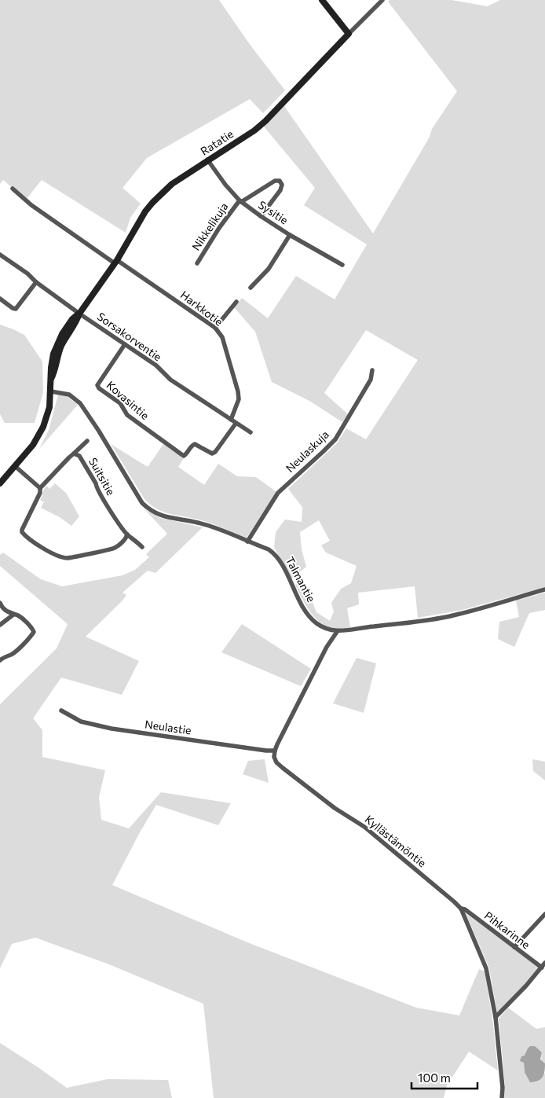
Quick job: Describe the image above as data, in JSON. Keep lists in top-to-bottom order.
{
  "streets": {
    "street": [
      "Ratatie",
      "Sysitie",
      "Nikkelikuja",
      "Harkkotie",
      "Sorsakorventie",
      "Kovasintie",
      "Neulaskuja",
      "Suitsitie",
      "Talmantie",
      "Neulastie",
      "Kyllästämöntie",
      "Pihkarinne"
    ]
  },
  "crossings": [
    ["Ratatie", "Sysitie"],
    ["Ratatie", "Harkkotie"],
    ["Ratatie", "Sorsakorventie"],
    ["Ratatie", "Talmantie"],
    ["Sysitie", "Nikkelikuja"],
    ["Harkkotie", "Sorsakorventie"],
    ["Sorsakorventie", "Kovasintie"],
    ["Neulaskuja", "Talmantie"],
    ["Neulastie", "Kyllästämöntie"],
    ["Kyllästämöntie", "Pihkarinne"]
  ],
  "scale_bar": "100 m"
}
